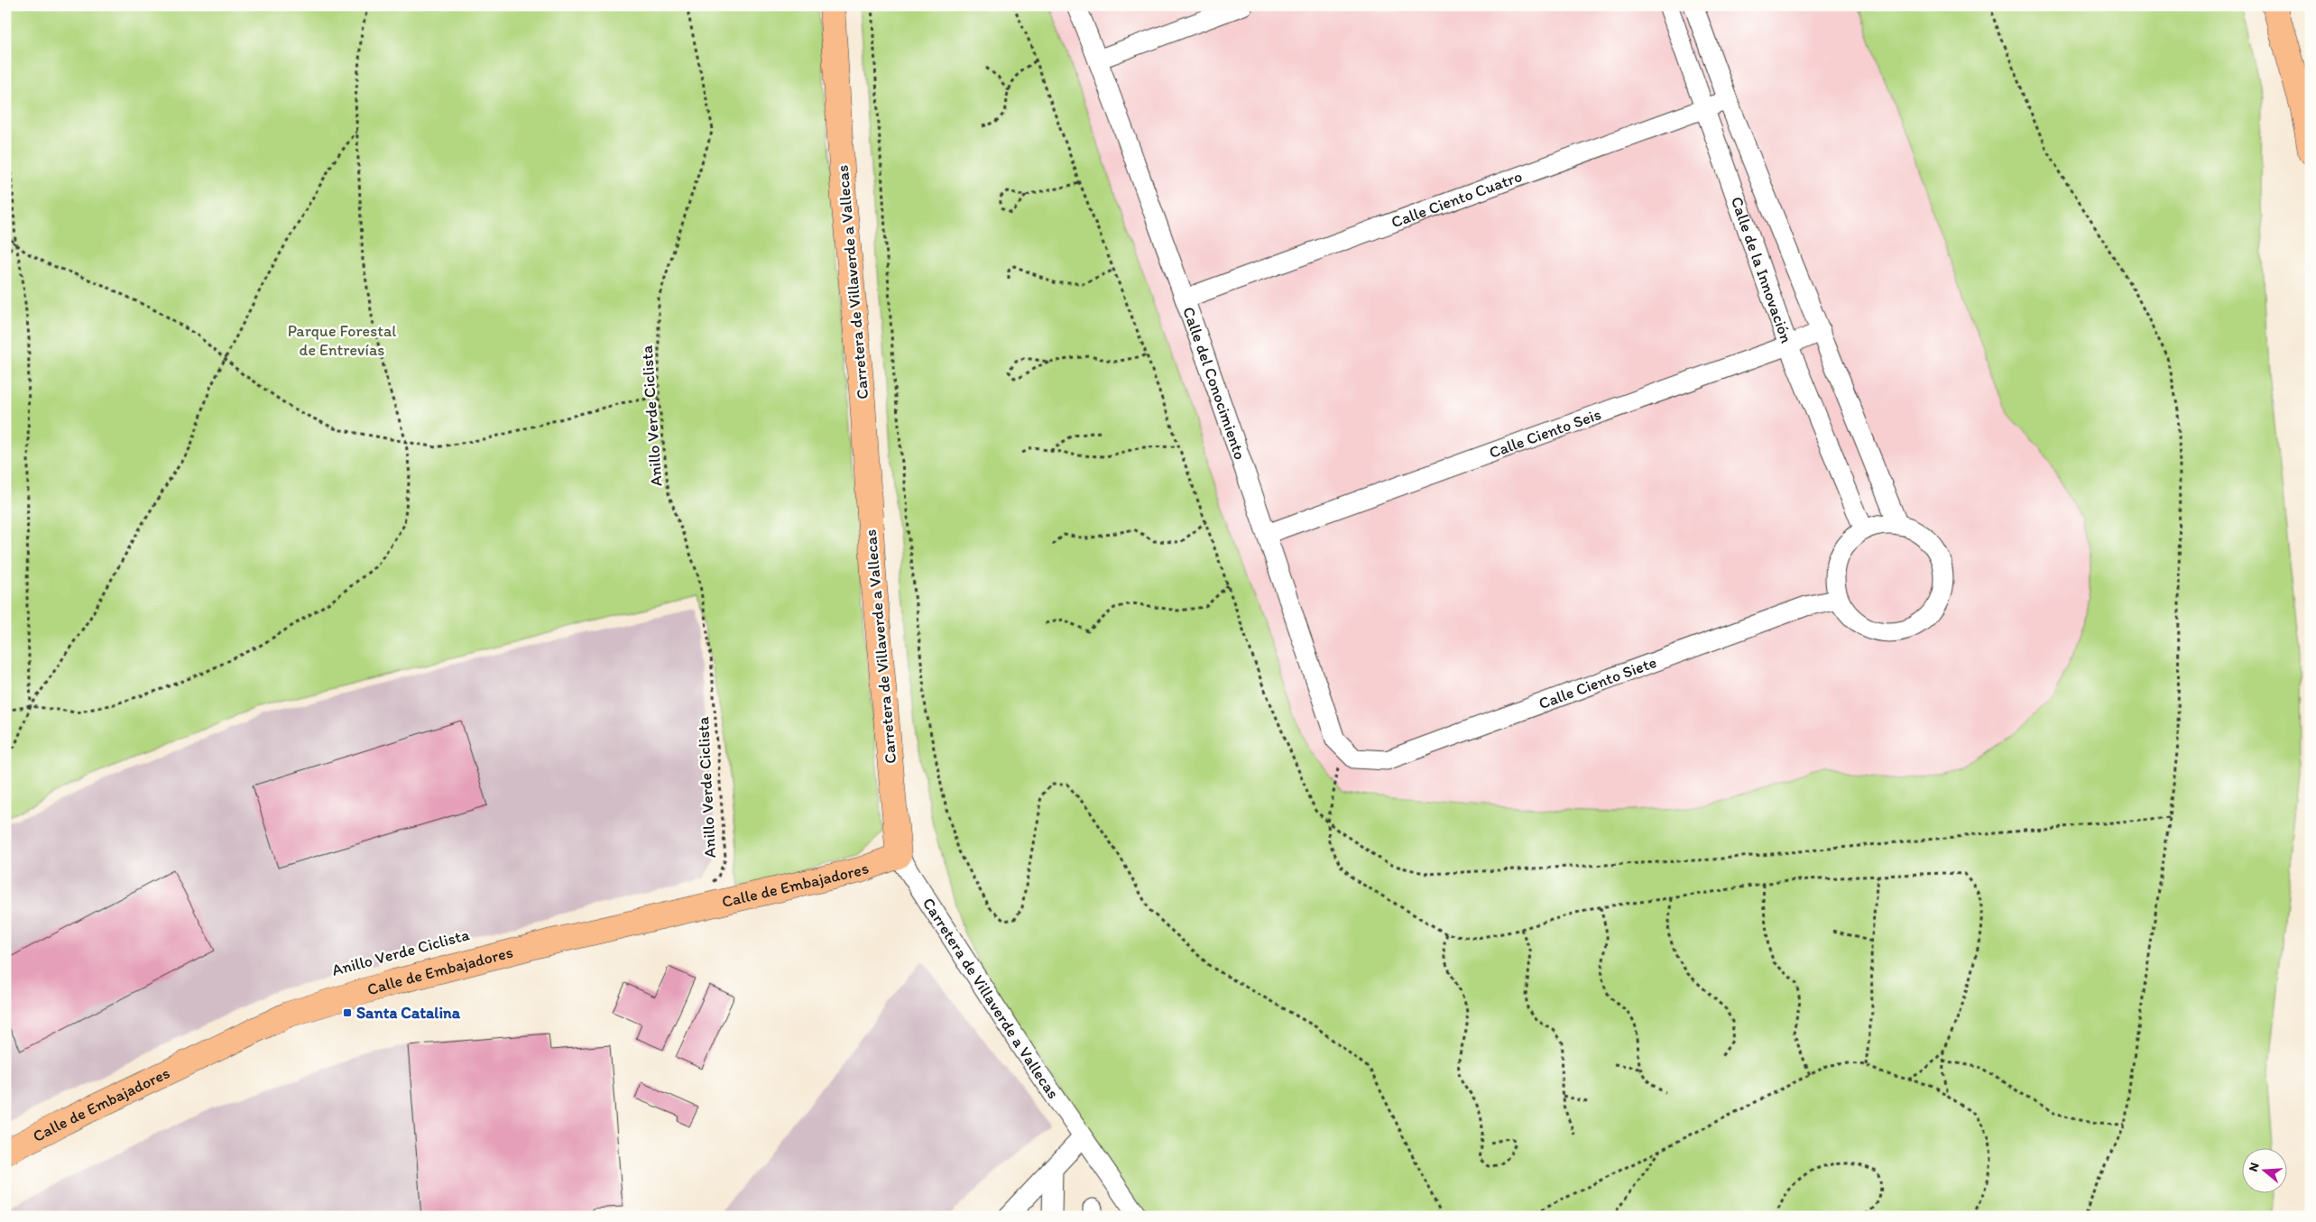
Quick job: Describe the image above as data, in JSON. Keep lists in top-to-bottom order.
{
  "streets": {
    "main road": ["Carretera de Villaverde a Vallecas", "Calle de Embajadores"],
    "street": [
      "Calle Ciento Cuatro",
      "Calle de la Innovación",
      "Calle del Conocimiento",
      "Calle Ciento Seis",
      "Calle Ciento Siete"
    ],
    "path": ["Anillo Verde Ciclista"]
  },
  "crossings": [
    ["Calle Ciento Cuatro", "Calle de la Innovación"],
    ["Calle Ciento Cuatro", "Calle del Conocimiento"],
    ["Calle de la Innovación", "Calle Ciento Seis"],
    ["Calle de la Innovación", "Calle Ciento Siete"],
    ["Carretera de Villaverde a Vallecas", "Calle de Embajadores"],
    ["Calle del Conocimiento", "Calle Ciento Seis"],
    ["Calle del Conocimiento", "Calle Ciento Siete"]
  ],
  "parks": ["Parque Forestal de Entrevías"],
  "places": {
    "transit": ["Santa Catalina"]
  },
  "north": "left"
}
